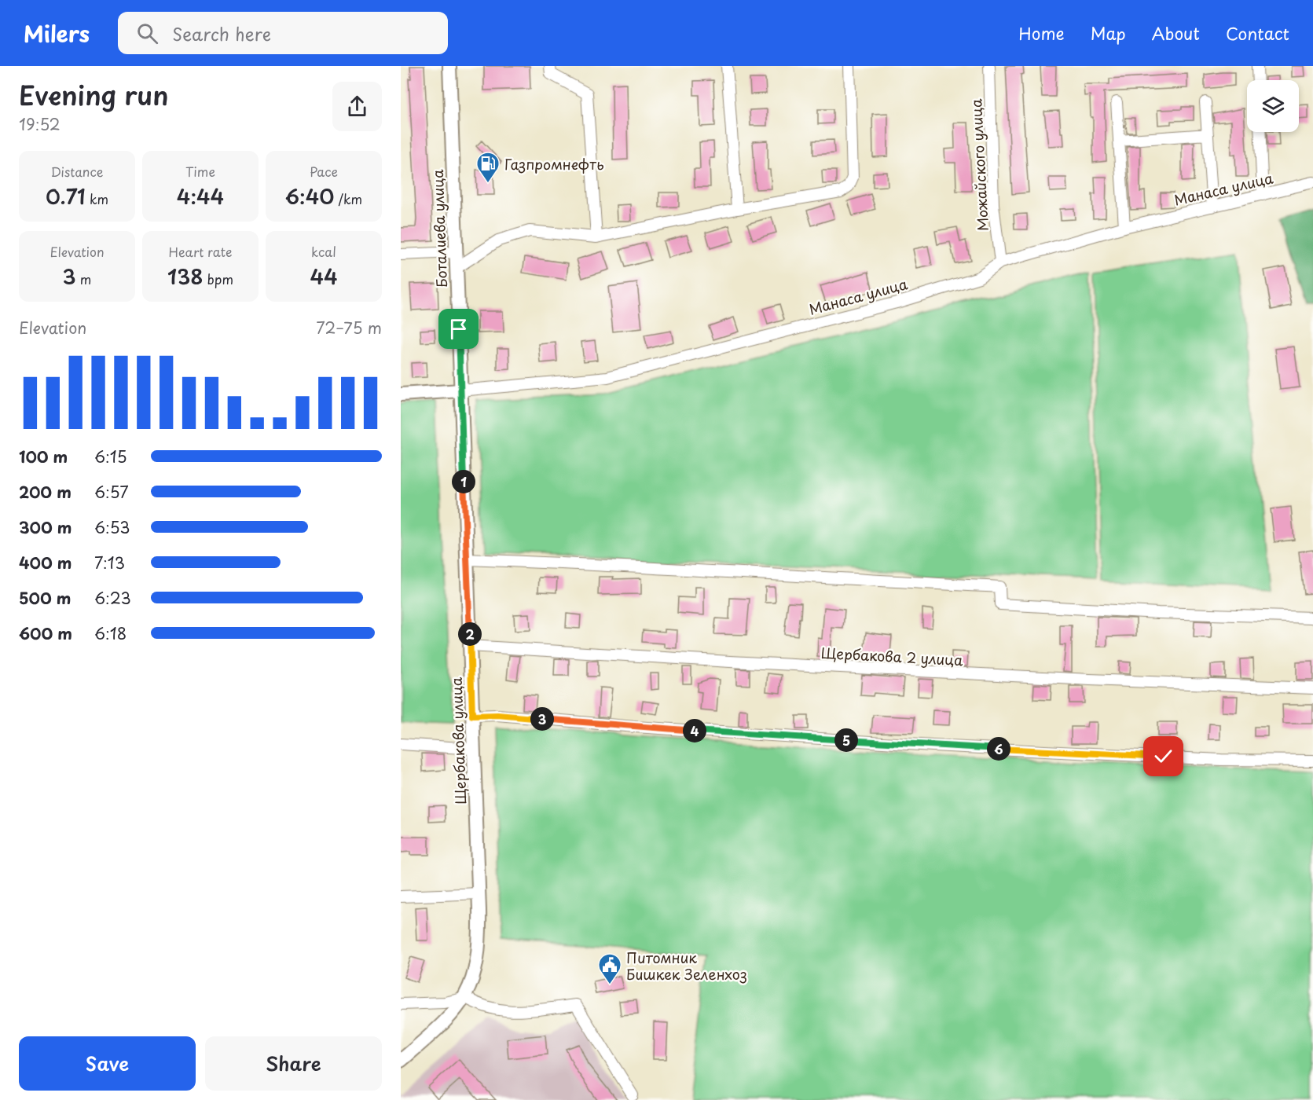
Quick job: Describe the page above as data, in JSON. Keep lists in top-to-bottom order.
{
  "streets": {
    "street": [
      "Можайского улица",
      "Манаса улица",
      "Боталиева улица",
      "Щербакова 2 улица",
      "Щербакова улица"
    ]
  },
  "crossings": [
    ["Можайского улица", "Манаса улица"],
    ["Манаса улица", "Боталиева улица"],
    ["Манаса улица", "Щербакова улица"],
    ["Боталиева улица", "Щербакова улица"],
    ["Щербакова 2 улица", "Щербакова улица"]
  ],
  "places": {
    "fuel station": ["Газпромнефть"],
    "public building": ["Питомник Бишкек Зеленхоз"]
  },
  "page": {
    "header": "Milers",
    "search": "Search here",
    "nav": [
      "Home",
      "Map",
      "About",
      "Contact"
    ],
    "heading": ["Evening run", "19:52"],
    "stats": [
      ["Distance", "0.71 km"],
      ["Time", "4:44"],
      ["Pace", "6:40 /km"],
      ["Elevation", "3 m"],
      ["Heart rate", "138 bpm"],
      ["kcal", "44"]
    ],
    "chart": ["Elevation", "72–75 m"],
    "list": [
      {
        "name": "100 m",
        "note": "6:15"
      },
      {
        "name": "200 m",
        "note": "6:57"
      },
      {
        "name": "300 m",
        "note": "6:53"
      },
      {
        "name": "400 m",
        "note": "7:13"
      },
      {
        "name": "500 m",
        "note": "6:23"
      },
      {
        "name": "600 m",
        "note": "6:18"
      }
    ],
    "pins": [
      "1",
      "2",
      "3",
      "4",
      "5",
      "6"
    ],
    "buttons": ["Save", "Share"]
  }
}
